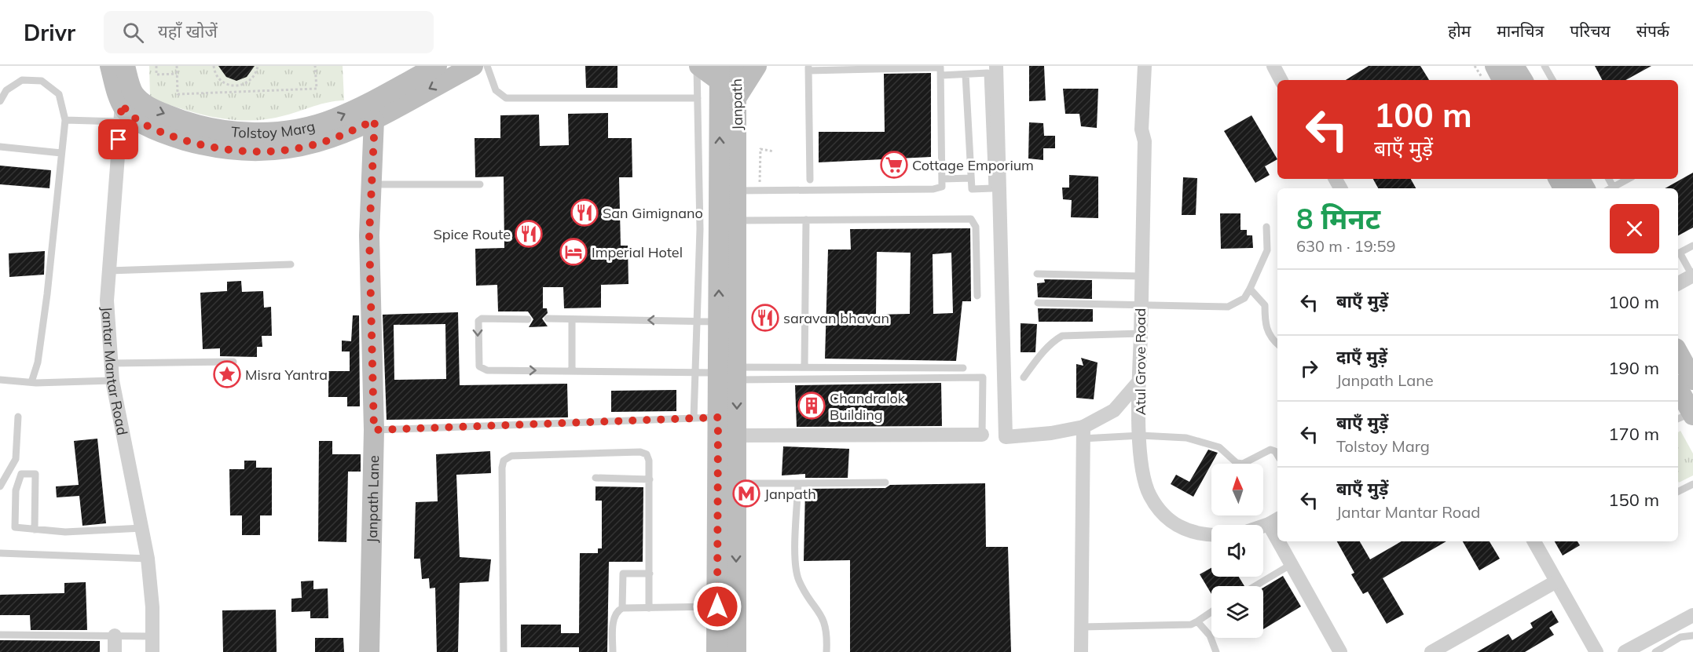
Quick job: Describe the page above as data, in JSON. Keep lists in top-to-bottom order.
{
  "streets": {
    "main road": ["Janpath", "Tolstoy Marg", "Janpath Lane"],
    "street": ["Atul Grove Road", "Jantar Mantar Road"]
  },
  "crossings": [
    ["Tolstoy Marg", "Jantar Mantar Road"],
    ["Tolstoy Marg", "Janpath Lane"]
  ],
  "places": {
    "supermarket": ["Cottage Emporium"],
    "restaurant": ["San Gimignano", "Spice Route", "saravan bhavan"],
    "hotel": ["Imperial Hotel"],
    "place": ["Misra Yantra"],
    "building": ["Chandralok Building"],
    "metro station": ["Janpath"]
  },
  "north": "top",
  "page": {
    "header": "Drivr",
    "search": "यहाँ खोजें",
    "nav": [
      "होम",
      "मानचित्र",
      "परिचय",
      "संपर्क"
    ],
    "turn": ["100 m", "बाएँ मुड़ें"],
    "heading": ["8 मिनट", "630 m · 19:59"],
    "list": [
      {
        "name": "बाएँ मुड़ें",
        "value": "100 m"
      },
      {
        "name": "दाएँ मुड़ें",
        "note": "Janpath Lane",
        "value": "190 m"
      },
      {
        "name": "बाएँ मुड़ें",
        "note": "Tolstoy Marg",
        "value": "170 m"
      },
      {
        "name": "बाएँ मुड़ें",
        "note": "Jantar Mantar Road",
        "value": "150 m"
      }
    ]
  }
}
